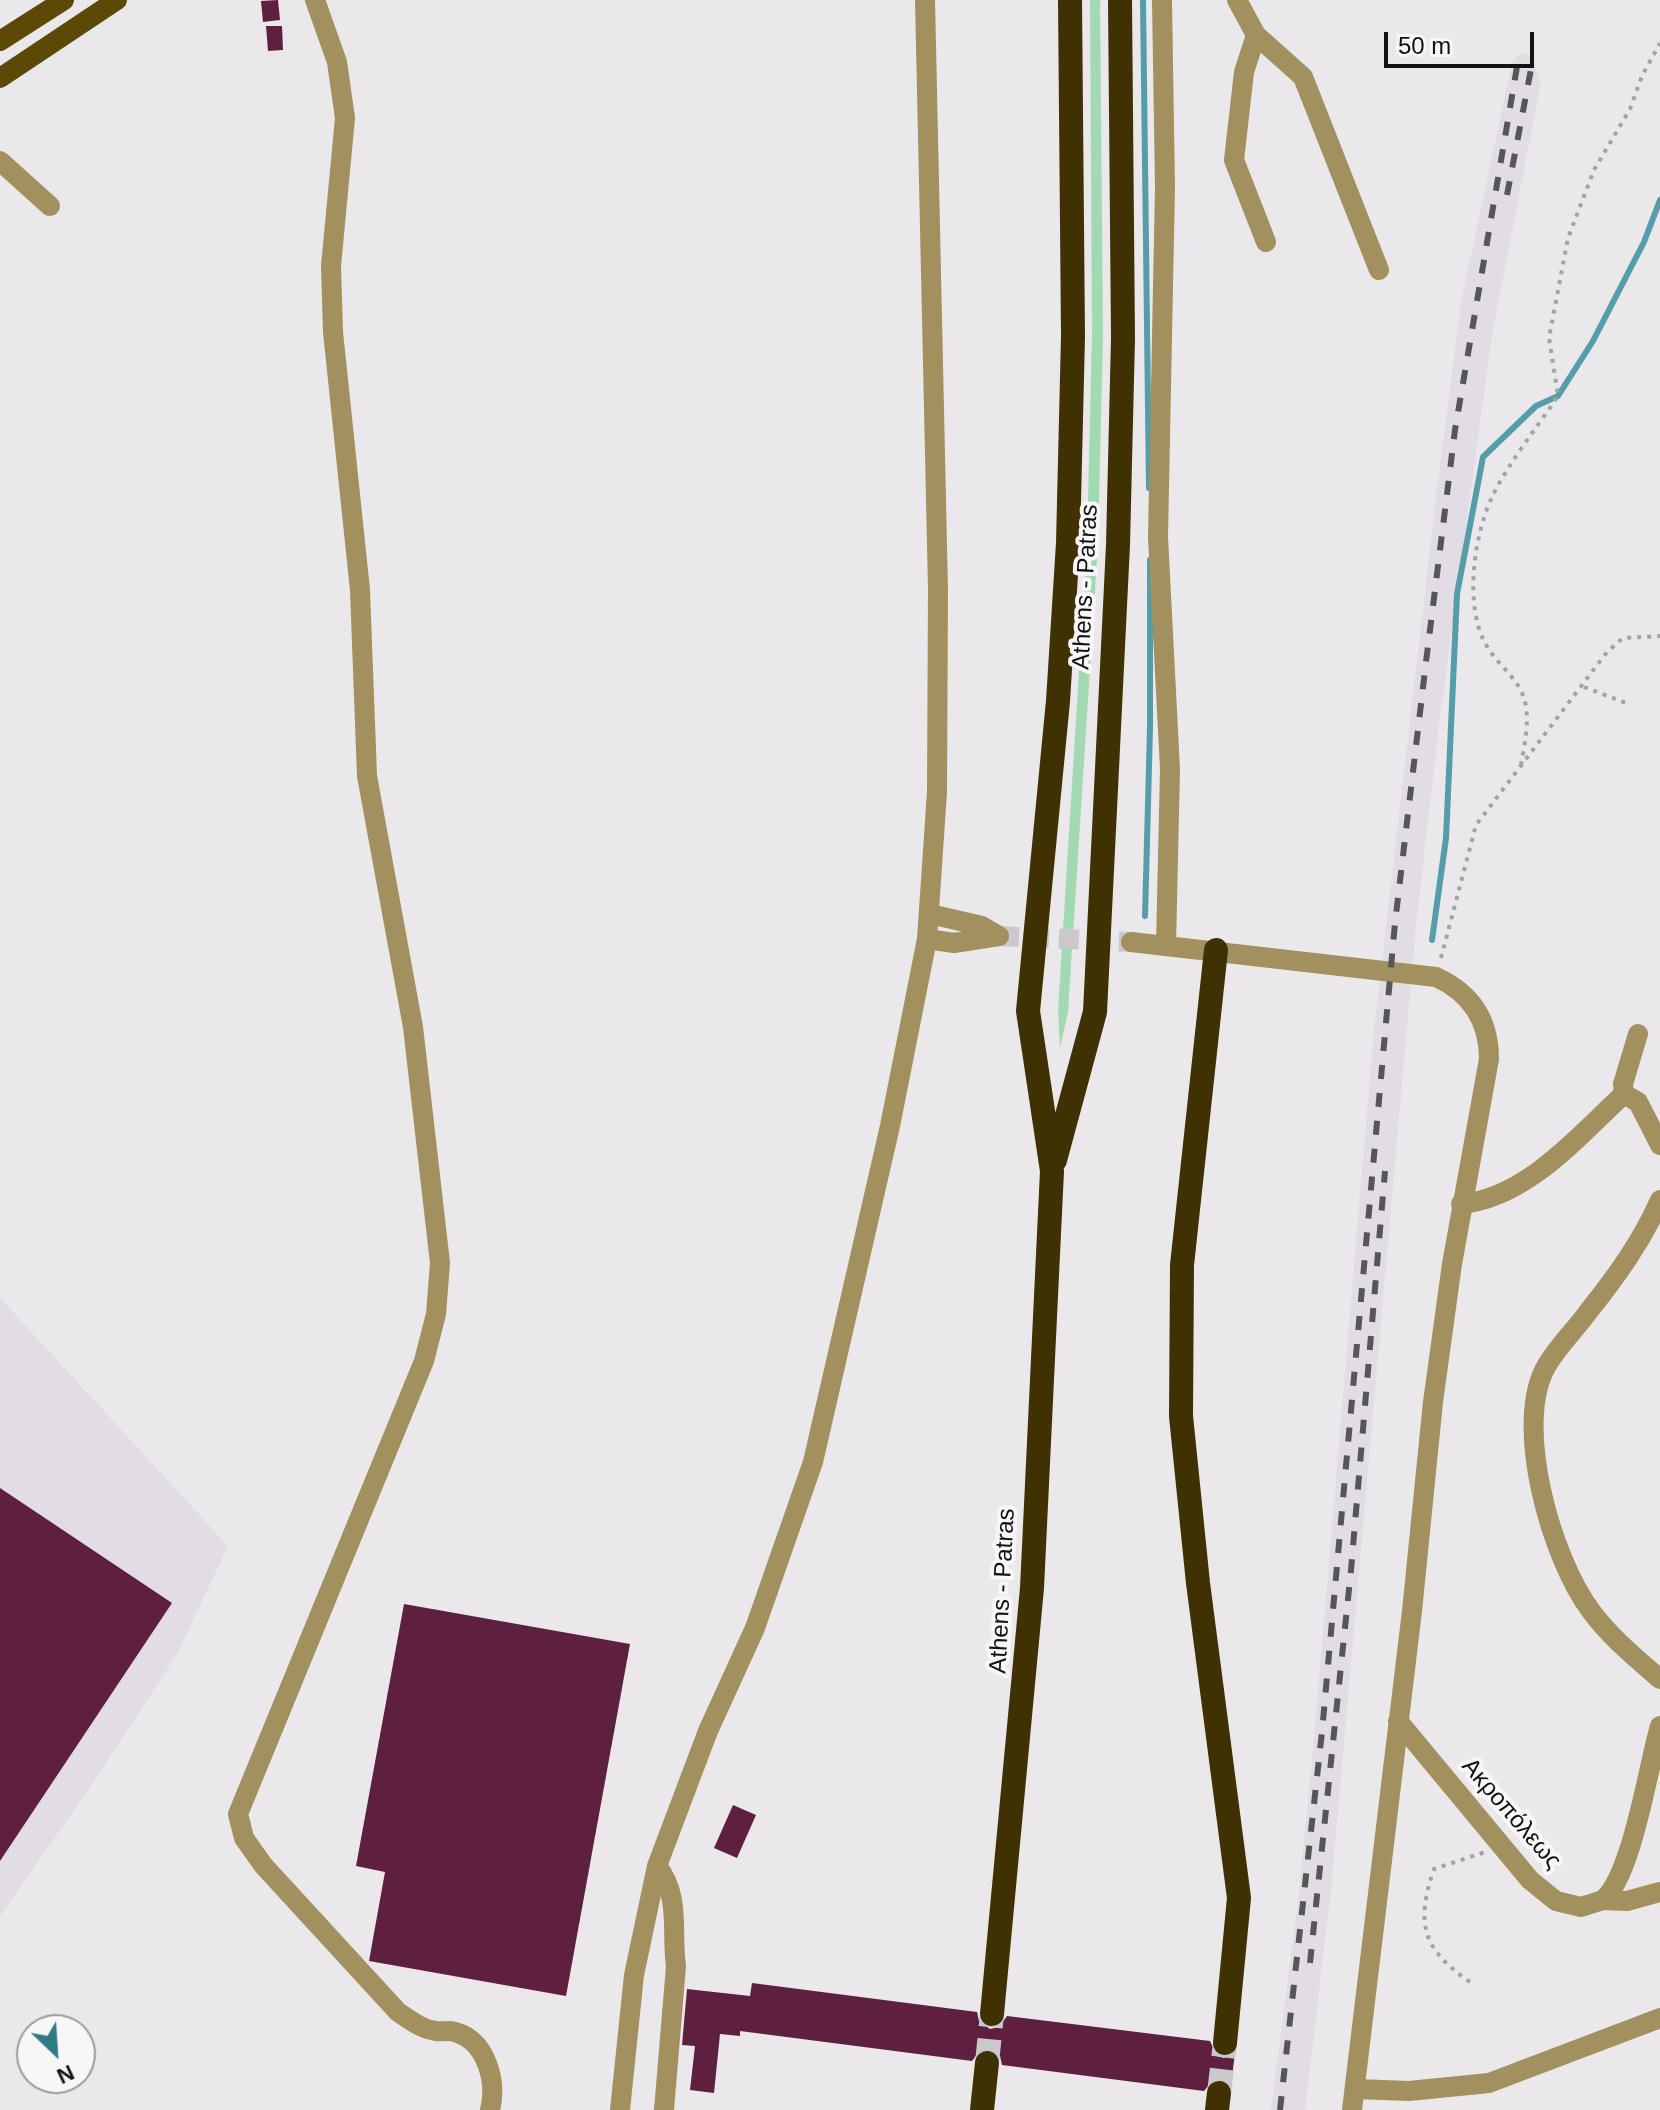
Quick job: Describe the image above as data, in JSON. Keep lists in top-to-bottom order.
{
  "streets": {
    "highway": ["Athens - Patras"],
    "street": ["Ακροπόλεως"]
  },
  "scale_bar": "50 m",
  "north": "bottom right"
}
